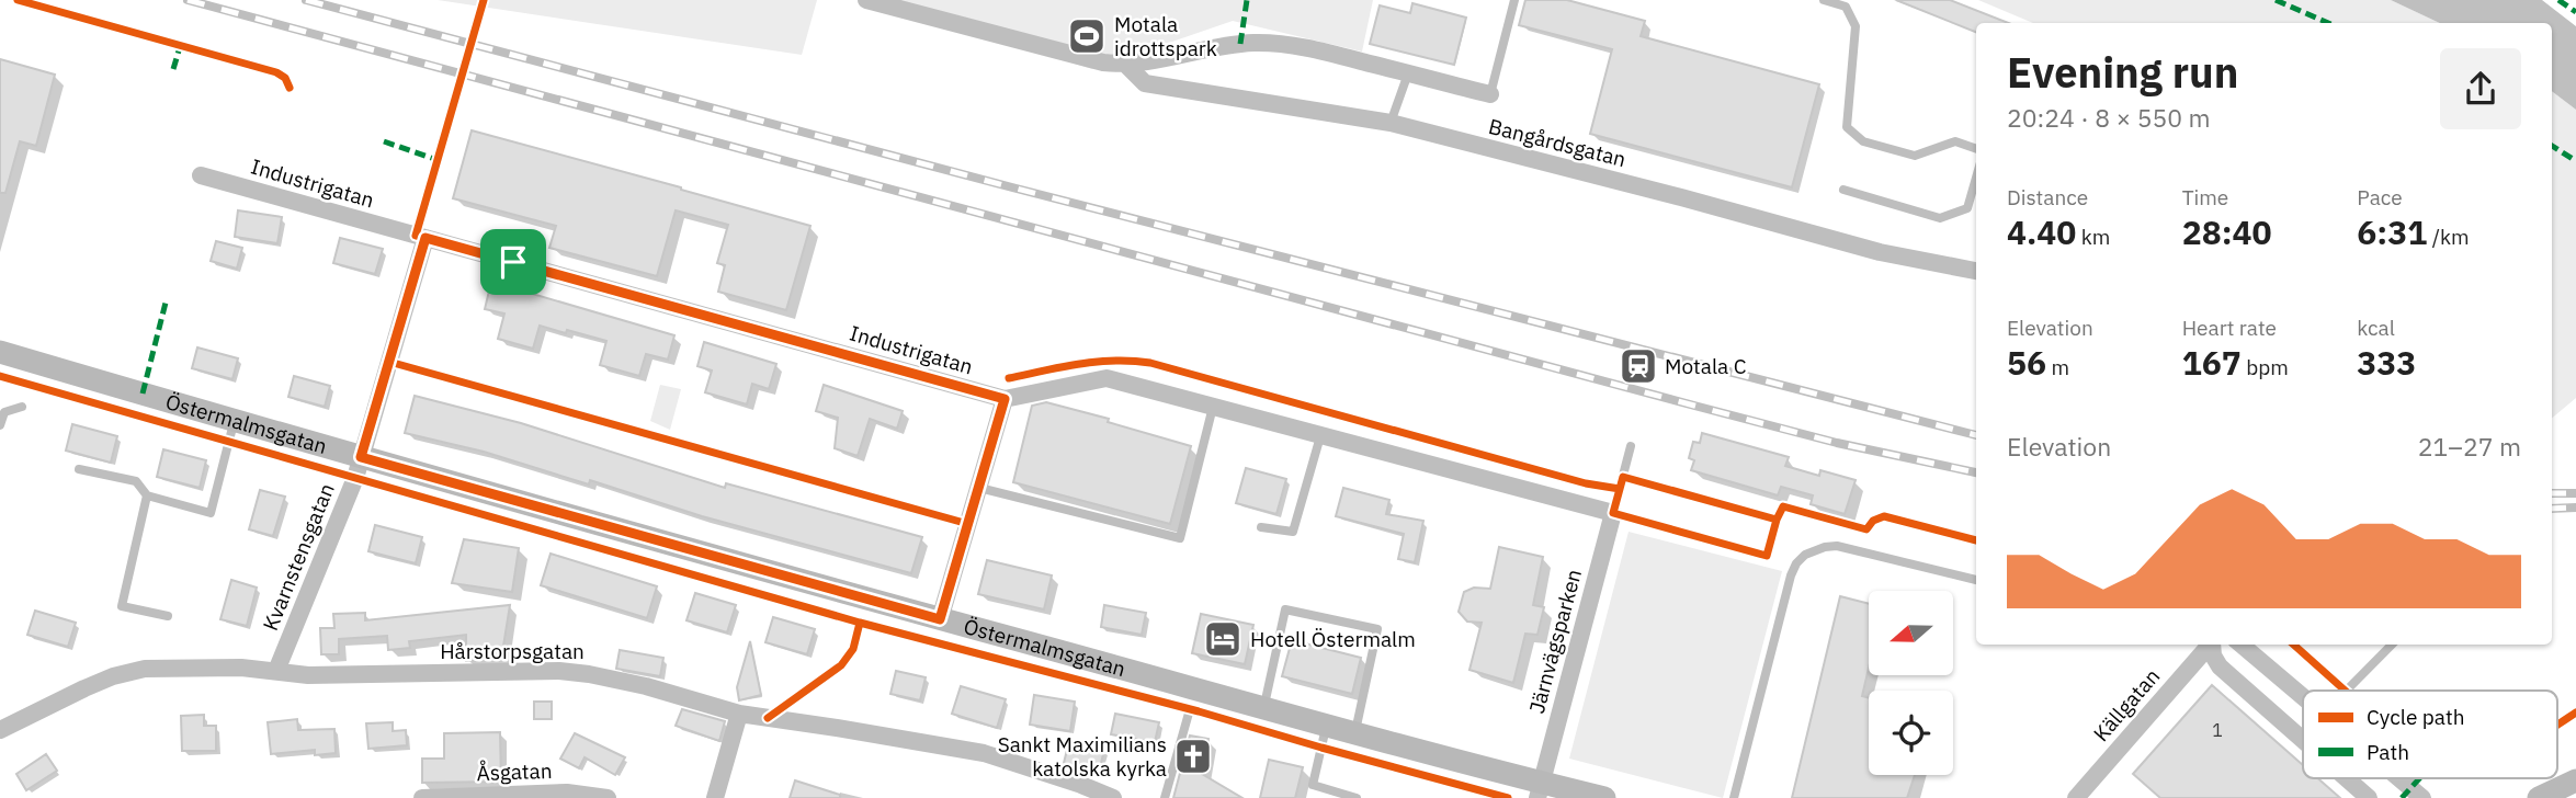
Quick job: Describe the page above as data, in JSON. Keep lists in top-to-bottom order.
{
  "streets": {
    "street": [
      "Bangårdsgatan",
      "Industrigatan",
      "Östermalmsgatan",
      "Kvarnstensgatan",
      "Järnvägsparken",
      "Hårstorpsgatan",
      "Källgatan",
      "Åsgatan"
    ]
  },
  "crossings": [
    ["Industrigatan", "Kvarnstensgatan"],
    ["Industrigatan", "Järnvägsparken"],
    ["Östermalmsgatan", "Kvarnstensgatan"],
    ["Östermalmsgatan", "Järnvägsparken"],
    ["Kvarnstensgatan", "Hårstorpsgatan"]
  ],
  "places": {
    "sports": ["Motala idrottspark"],
    "station": ["Motala C"],
    "hotel": ["Hotell Östermalm"],
    "church": ["Sankt Maximilians katolska kyrka"]
  },
  "house_numbers": ["1"],
  "legend": ["Cycle path", "Path"],
  "north": "left",
  "page": {
    "heading": ["Evening run", "20:24 · 8 × 550 m"],
    "stats": [
      ["Distance", "4.40 km"],
      ["Time", "28:40"],
      ["Pace", "6:31 /km"],
      ["Elevation", "56 m"],
      ["Heart rate", "167 bpm"],
      ["kcal", "333"]
    ],
    "chart": ["Elevation", "21–27 m"]
  }
}
